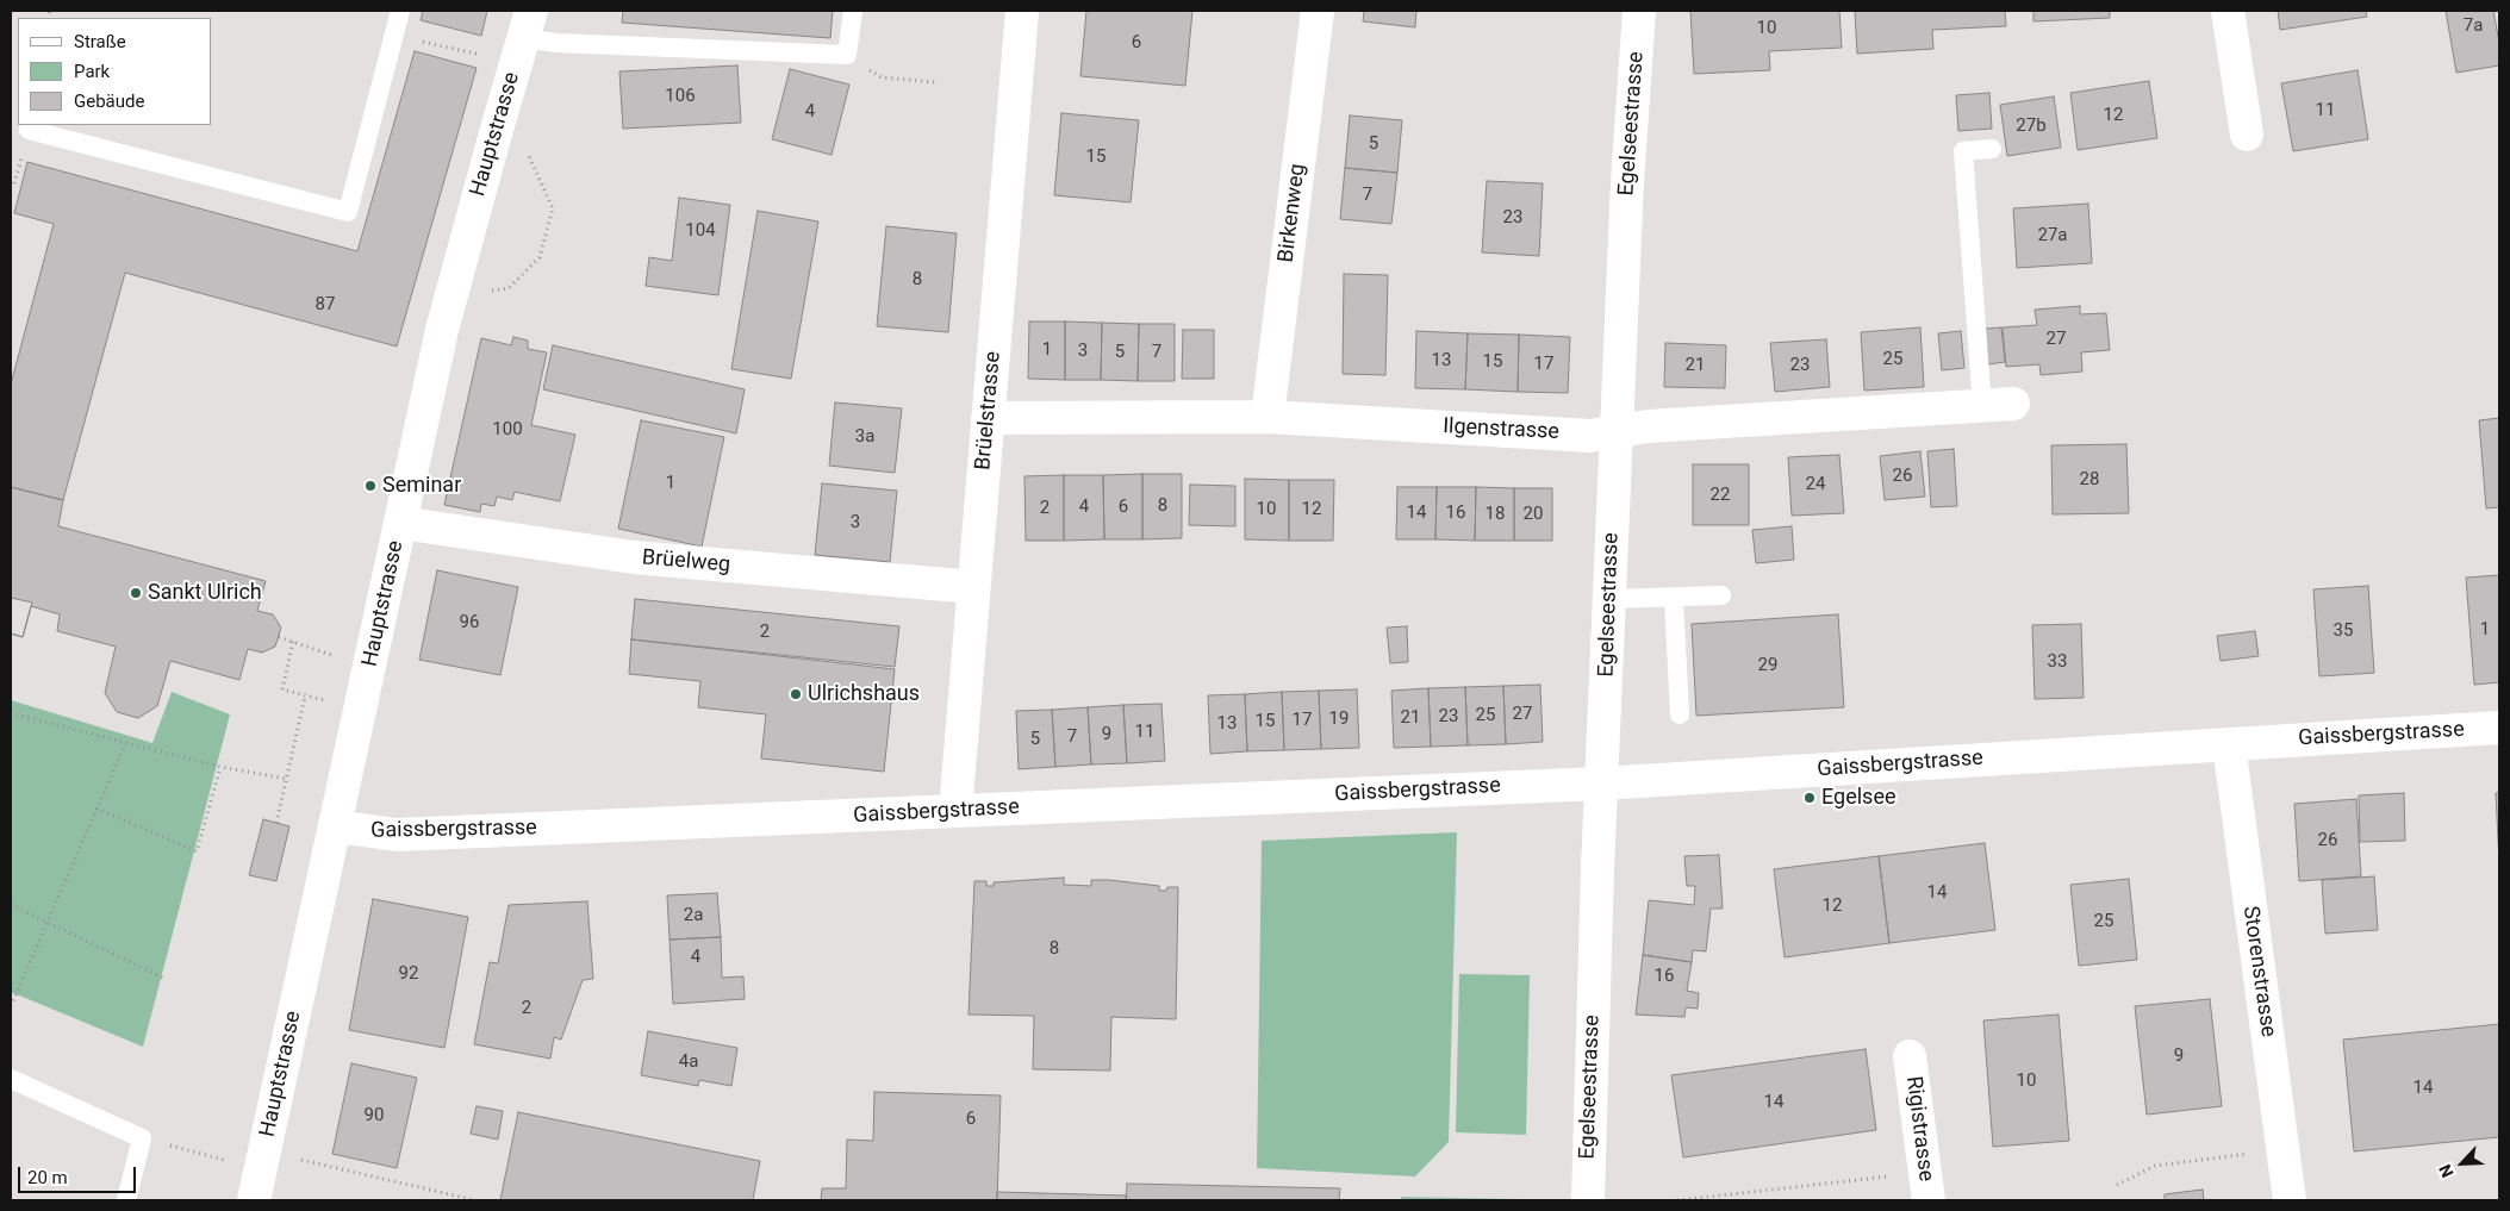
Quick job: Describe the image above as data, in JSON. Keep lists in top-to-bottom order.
{
  "streets": {
    "street": [
      "Egelseestrasse",
      "Hauptstrasse",
      "Birkenweg",
      "Brüelstrasse",
      "Ilgenstrasse",
      "Brüelweg",
      "Gaissbergstrasse",
      "Storenstrasse",
      "Rigistrasse"
    ]
  },
  "crossings": [
    ["Egelseestrasse", "Ilgenstrasse"],
    ["Egelseestrasse", "Gaissbergstrasse"],
    ["Hauptstrasse", "Brüelweg"],
    ["Hauptstrasse", "Gaissbergstrasse"],
    ["Birkenweg", "Ilgenstrasse"],
    ["Brüelstrasse", "Ilgenstrasse"],
    ["Brüelstrasse", "Brüelweg"],
    ["Brüelstrasse", "Gaissbergstrasse"],
    ["Gaissbergstrasse", "Storenstrasse"]
  ],
  "places": [
    "Seminar",
    "Sankt Ulrich",
    "Ulrichshaus",
    "Egelsee"
  ],
  "house_numbers": [
    "7a",
    "10",
    "6",
    "106",
    "11",
    "4",
    "12",
    "27b",
    "5",
    "15",
    "7",
    "23",
    "104",
    "27a",
    "8",
    "87",
    "27",
    "1",
    "3",
    "5",
    "7",
    "25",
    "13",
    "15",
    "17",
    "21",
    "23",
    "100",
    "3a",
    "26",
    "28",
    "1",
    "24",
    "22",
    "8",
    "4",
    "6",
    "2",
    "10",
    "12",
    "14",
    "16",
    "18",
    "20",
    "3",
    "96",
    "1",
    "35",
    "2",
    "33",
    "29",
    "27",
    "25",
    "23",
    "21",
    "19",
    "17",
    "15",
    "13",
    "11",
    "9",
    "7",
    "5",
    "26",
    "14",
    "12",
    "2a",
    "25",
    "8",
    "4",
    "92",
    "16",
    "2",
    "9",
    "4a",
    "10",
    "14",
    "14",
    "90",
    "6"
  ],
  "legend": ["Straße", "Park", "Gebäude"],
  "scale_bar": "20 m",
  "north": "bottom left"
}
